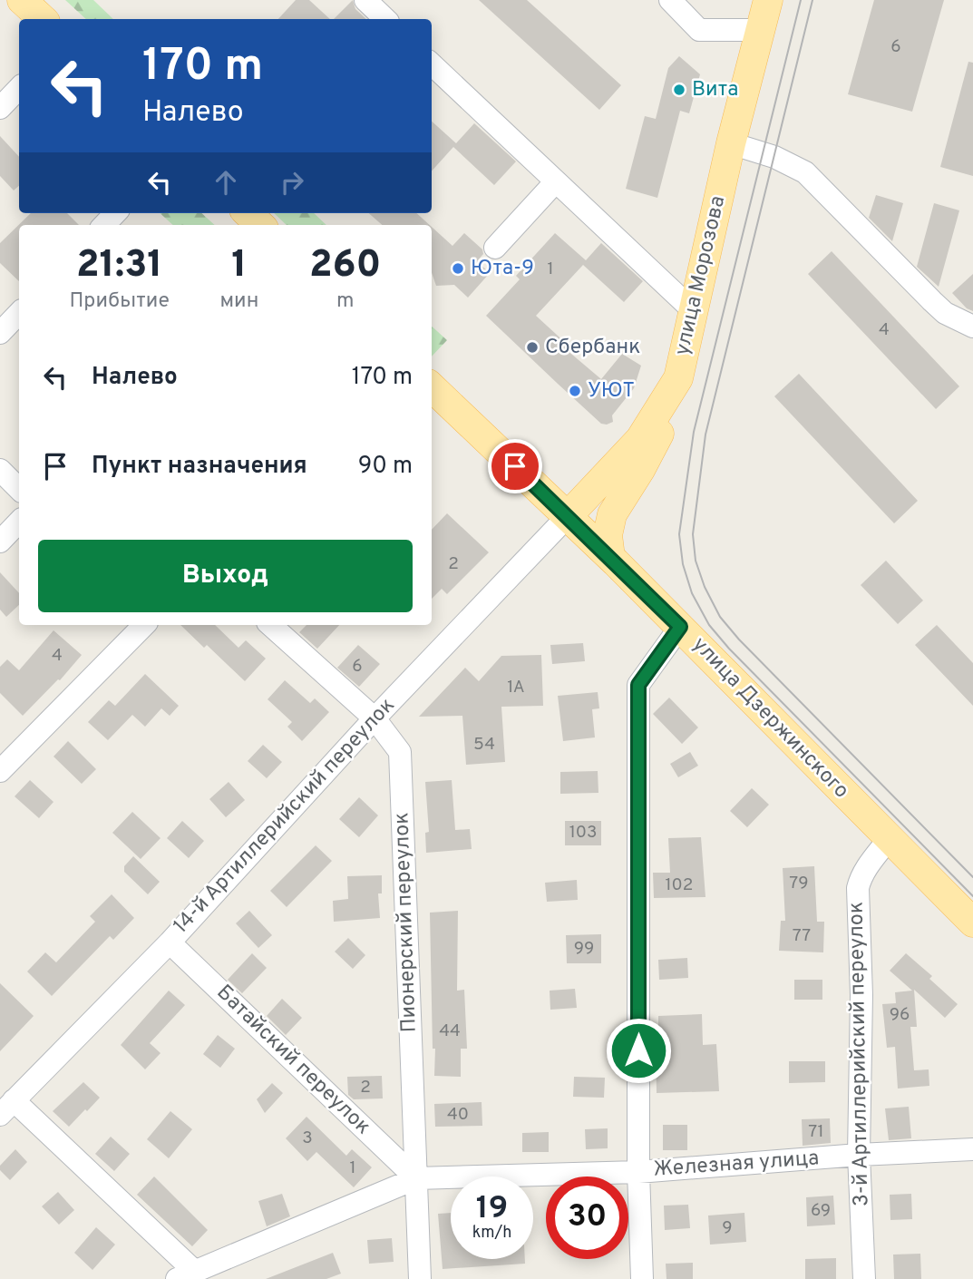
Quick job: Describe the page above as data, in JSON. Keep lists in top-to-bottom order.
{
  "streets": {
    "main road": ["улица Морозова", "улица Дзержинского"],
    "street": [
      "14-й Артиллерийский переулок",
      "Пионерский переулок",
      "3-й Артиллерийский переулок",
      "Батайский переулок",
      "Железная улица"
    ]
  },
  "crossings": [
    ["улица Морозова", "улица Дзержинского"],
    ["улица Морозова", "14-й Артиллерийский переулок"],
    ["улица Дзержинского", "14-й Артиллерийский переулок"],
    ["улица Дзержинского", "3-й Артиллерийский переулок"],
    ["14-й Артиллерийский переулок", "Пионерский переулок"],
    ["14-й Артиллерийский переулок", "Батайский переулок"],
    ["Пионерский переулок", "Батайский переулок"],
    ["Пионерский переулок", "Железная улица"],
    ["3-й Артиллерийский переулок", "Железная улица"],
    ["Батайский переулок", "Железная улица"]
  ],
  "places": [
    "Вита",
    "Юта-9",
    "Сбербанк",
    "УЮТ"
  ],
  "house_numbers": [
    "6",
    "1",
    "4",
    "2",
    "4",
    "6",
    "1А",
    "54",
    "103",
    "79",
    "102",
    "77",
    "99",
    "96",
    "44",
    "2",
    "40",
    "71",
    "3",
    "1",
    "69",
    "9"
  ],
  "page": {
    "turn": ["170 m", "Налево"],
    "eta": [
      "21:31",
      "Прибытие",
      "1",
      "мин",
      "260",
      "m"
    ],
    "list": [
      {
        "name": "Налево",
        "value": "170 m"
      },
      {
        "name": "Пункт назначения",
        "value": "90 m"
      }
    ],
    "buttons": "Выход",
    "speed": "19 km/h",
    "limit": "30"
  }
}
